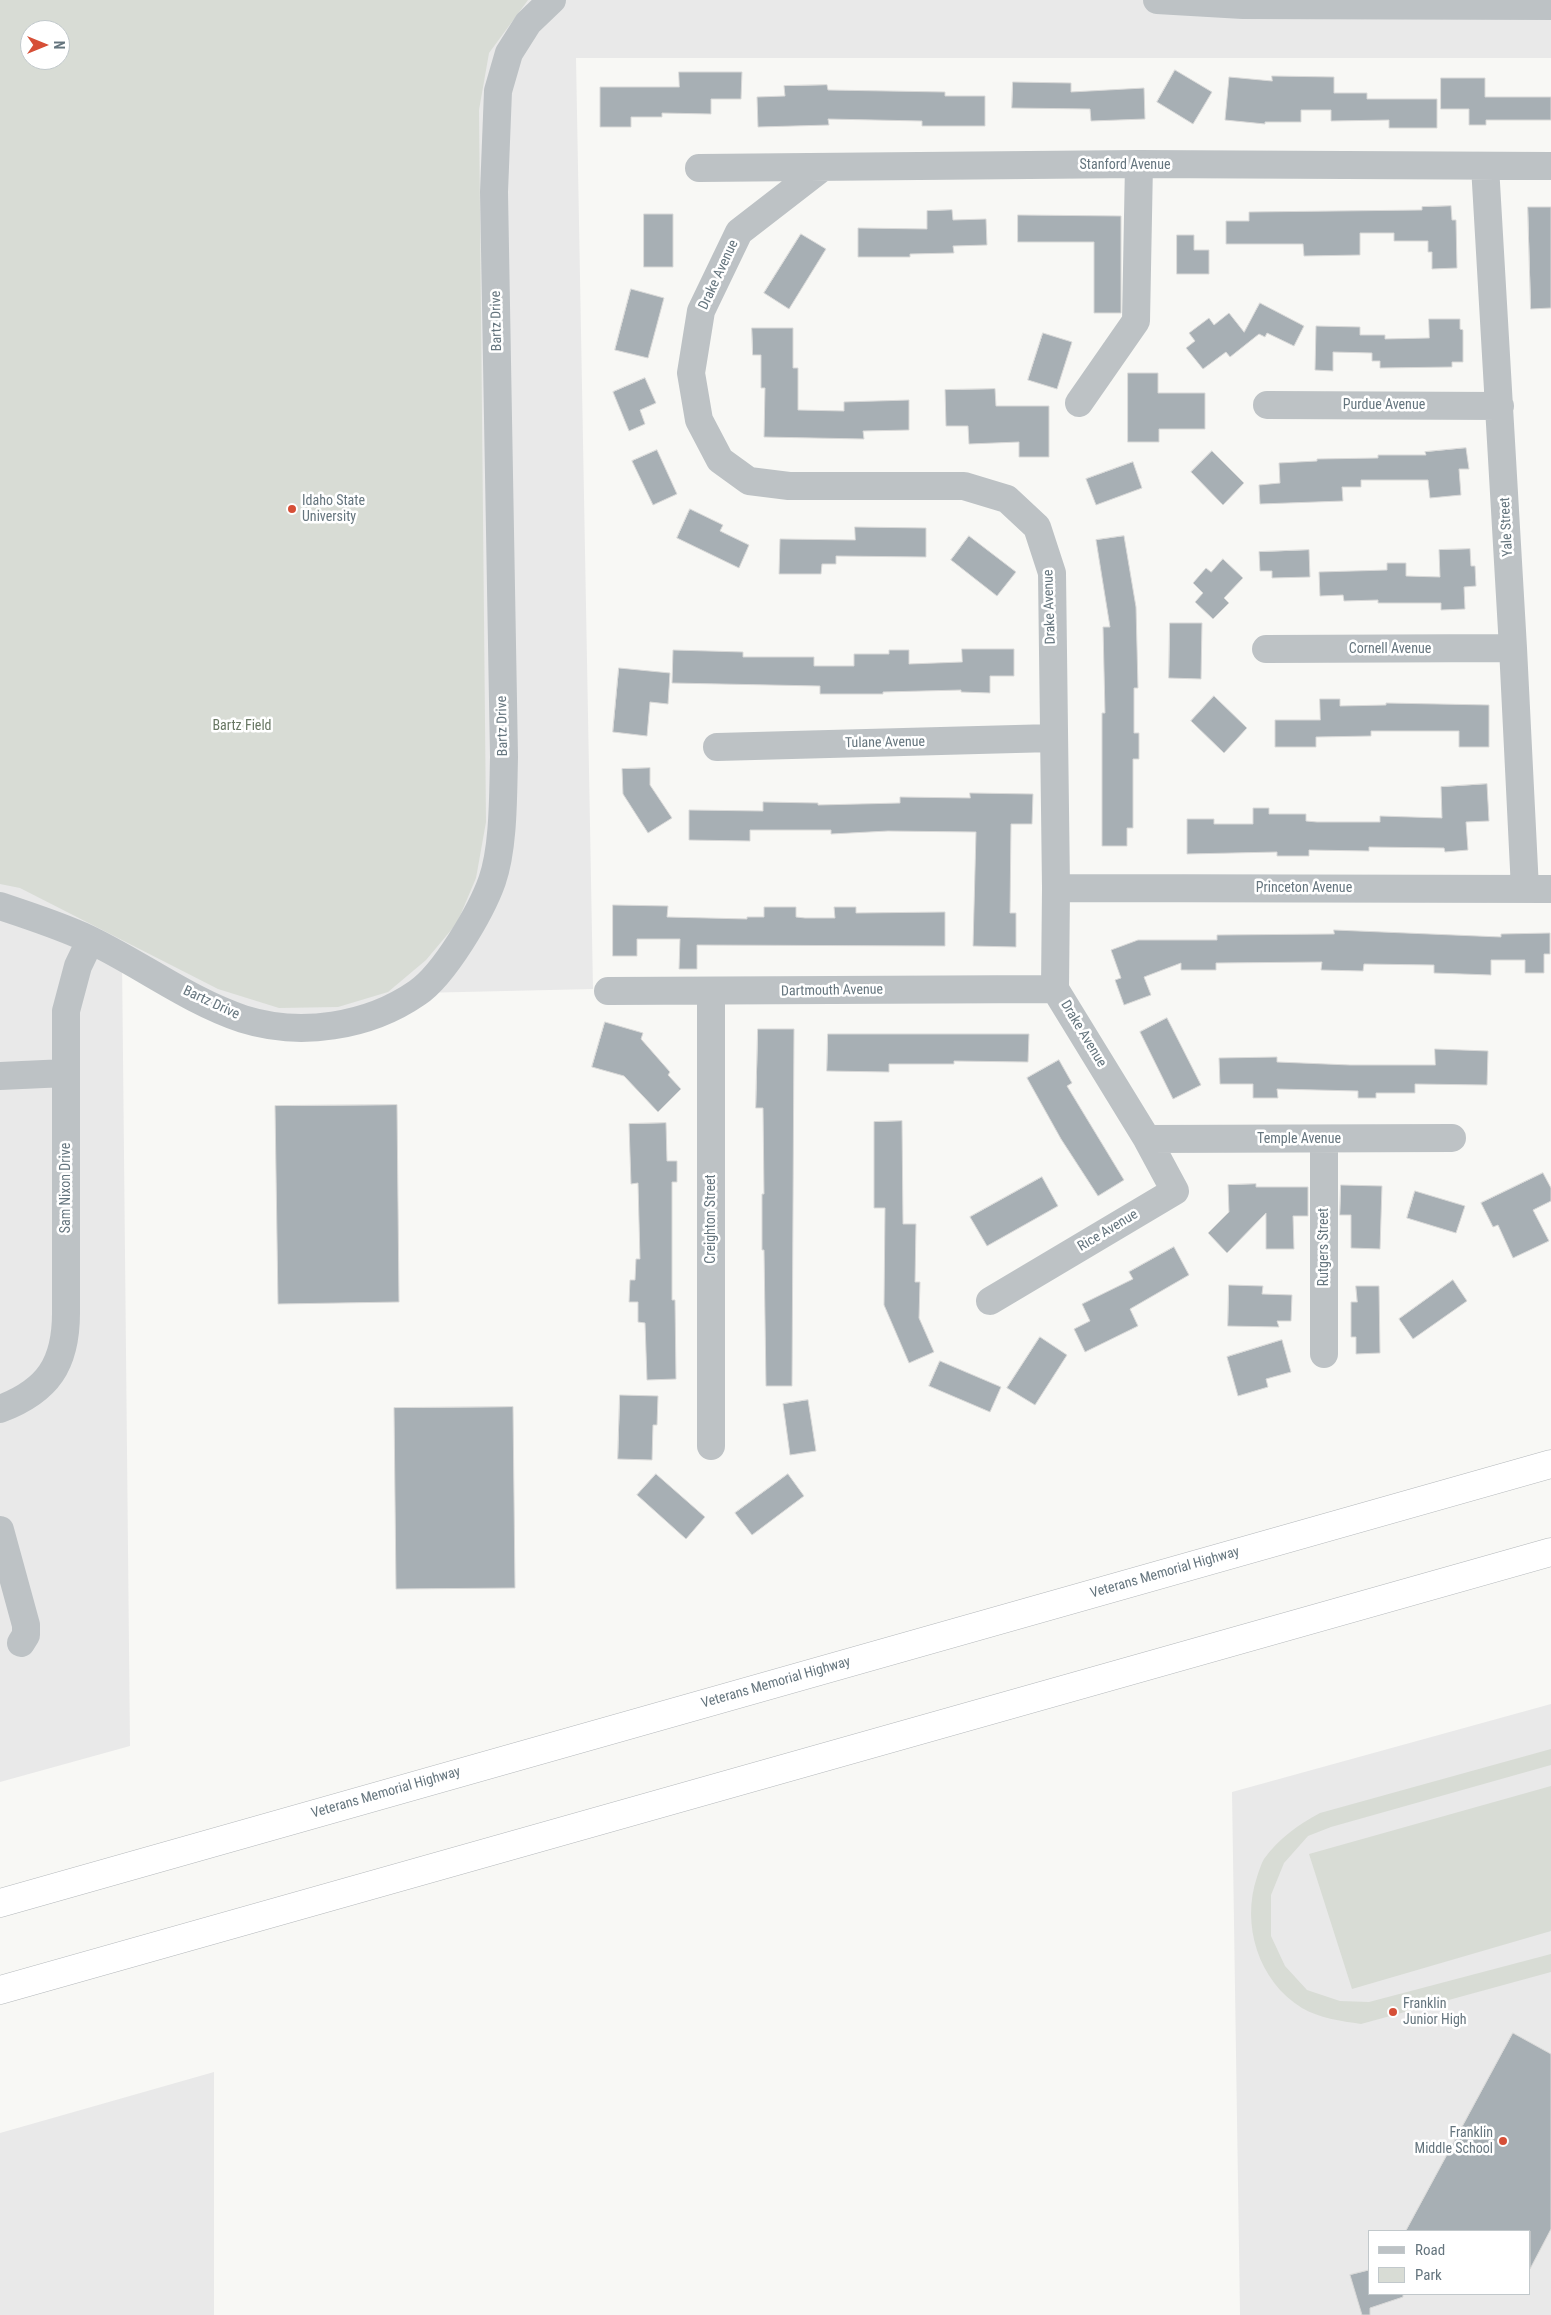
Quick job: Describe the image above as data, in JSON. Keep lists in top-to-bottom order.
{
  "streets": {
    "highway": ["Veterans Memorial Highway"],
    "street": [
      "Stanford Avenue",
      "Drake Avenue",
      "Bartz Drive",
      "Purdue Avenue",
      "Yale Street",
      "Cornell Avenue",
      "Tulane Avenue",
      "Princeton Avenue",
      "Dartmouth Avenue",
      "Temple Avenue",
      "Sam Nixon Drive",
      "Creighton Street",
      "Rice Avenue",
      "Rutgers Street"
    ]
  },
  "crossings": [
    ["Stanford Avenue", "Drake Avenue"],
    ["Stanford Avenue", "Yale Street"],
    ["Drake Avenue", "Tulane Avenue"],
    ["Drake Avenue", "Princeton Avenue"],
    ["Drake Avenue", "Dartmouth Avenue"],
    ["Drake Avenue", "Temple Avenue"],
    ["Drake Avenue", "Rice Avenue"],
    ["Bartz Drive", "Sam Nixon Drive"],
    ["Purdue Avenue", "Yale Street"],
    ["Yale Street", "Cornell Avenue"],
    ["Yale Street", "Princeton Avenue"],
    ["Dartmouth Avenue", "Creighton Street"],
    ["Temple Avenue", "Rice Avenue"],
    ["Temple Avenue", "Rutgers Street"]
  ],
  "parks": ["Bartz Field"],
  "places": ["Idaho State University", "Franklin Junior High", "Franklin Middle School"],
  "legend": ["Road", "Park"],
  "north": "right"
}
